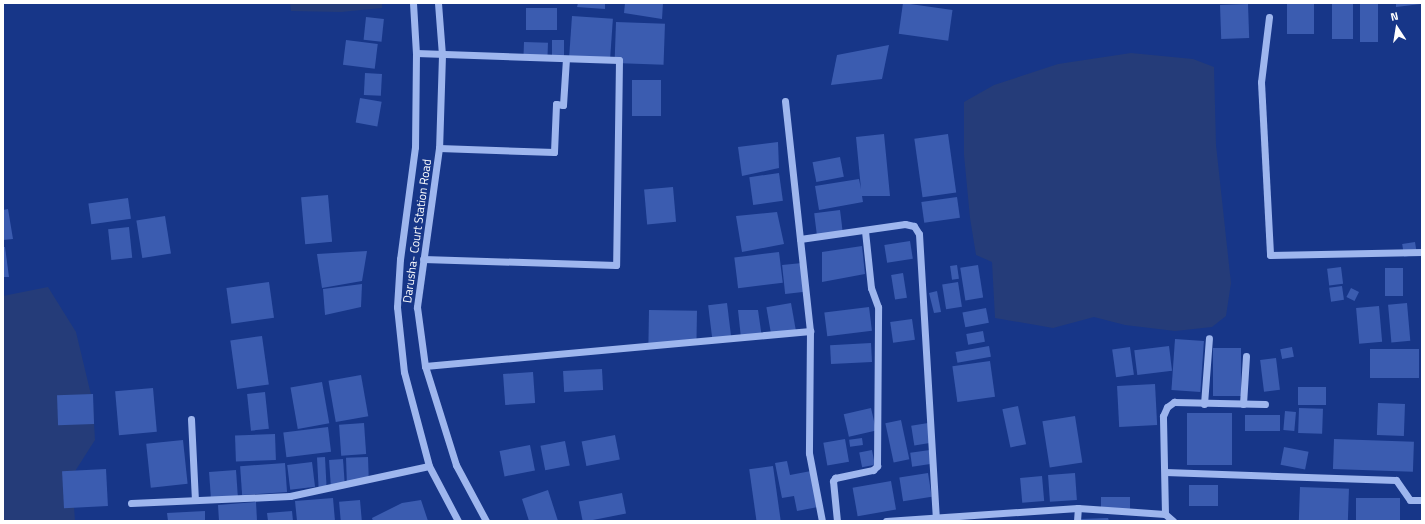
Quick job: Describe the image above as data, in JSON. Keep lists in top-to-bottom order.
{
  "streets": {
    "street": ["Darusha- Court Station Road"]
  },
  "north": "top"
}
